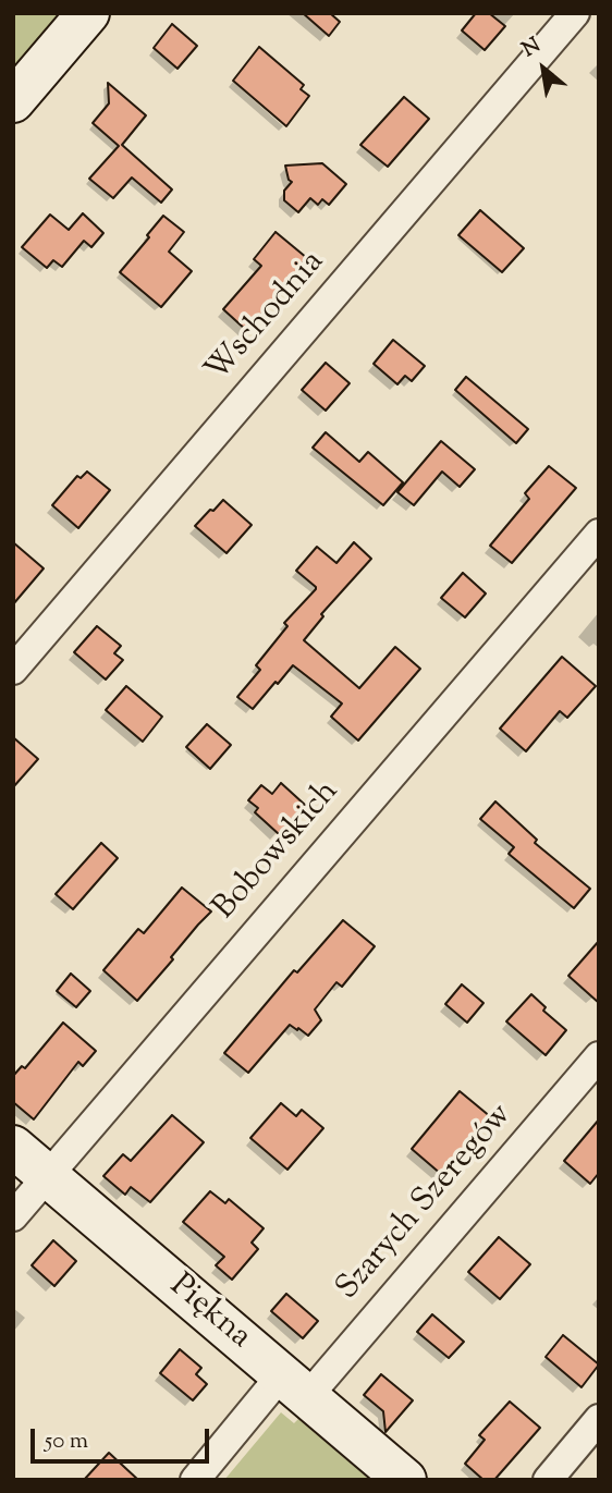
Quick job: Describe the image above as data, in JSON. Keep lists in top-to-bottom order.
{
  "streets": {
    "street": [
      "Wschodnia",
      "Bobowskich",
      "Szarych Szeregów",
      "Piękna"
    ]
  },
  "crossings": [
    ["Bobowskich", "Piękna"],
    ["Szarych Szeregów", "Piękna"]
  ],
  "scale_bar": "50 m",
  "north": "top left"
}
